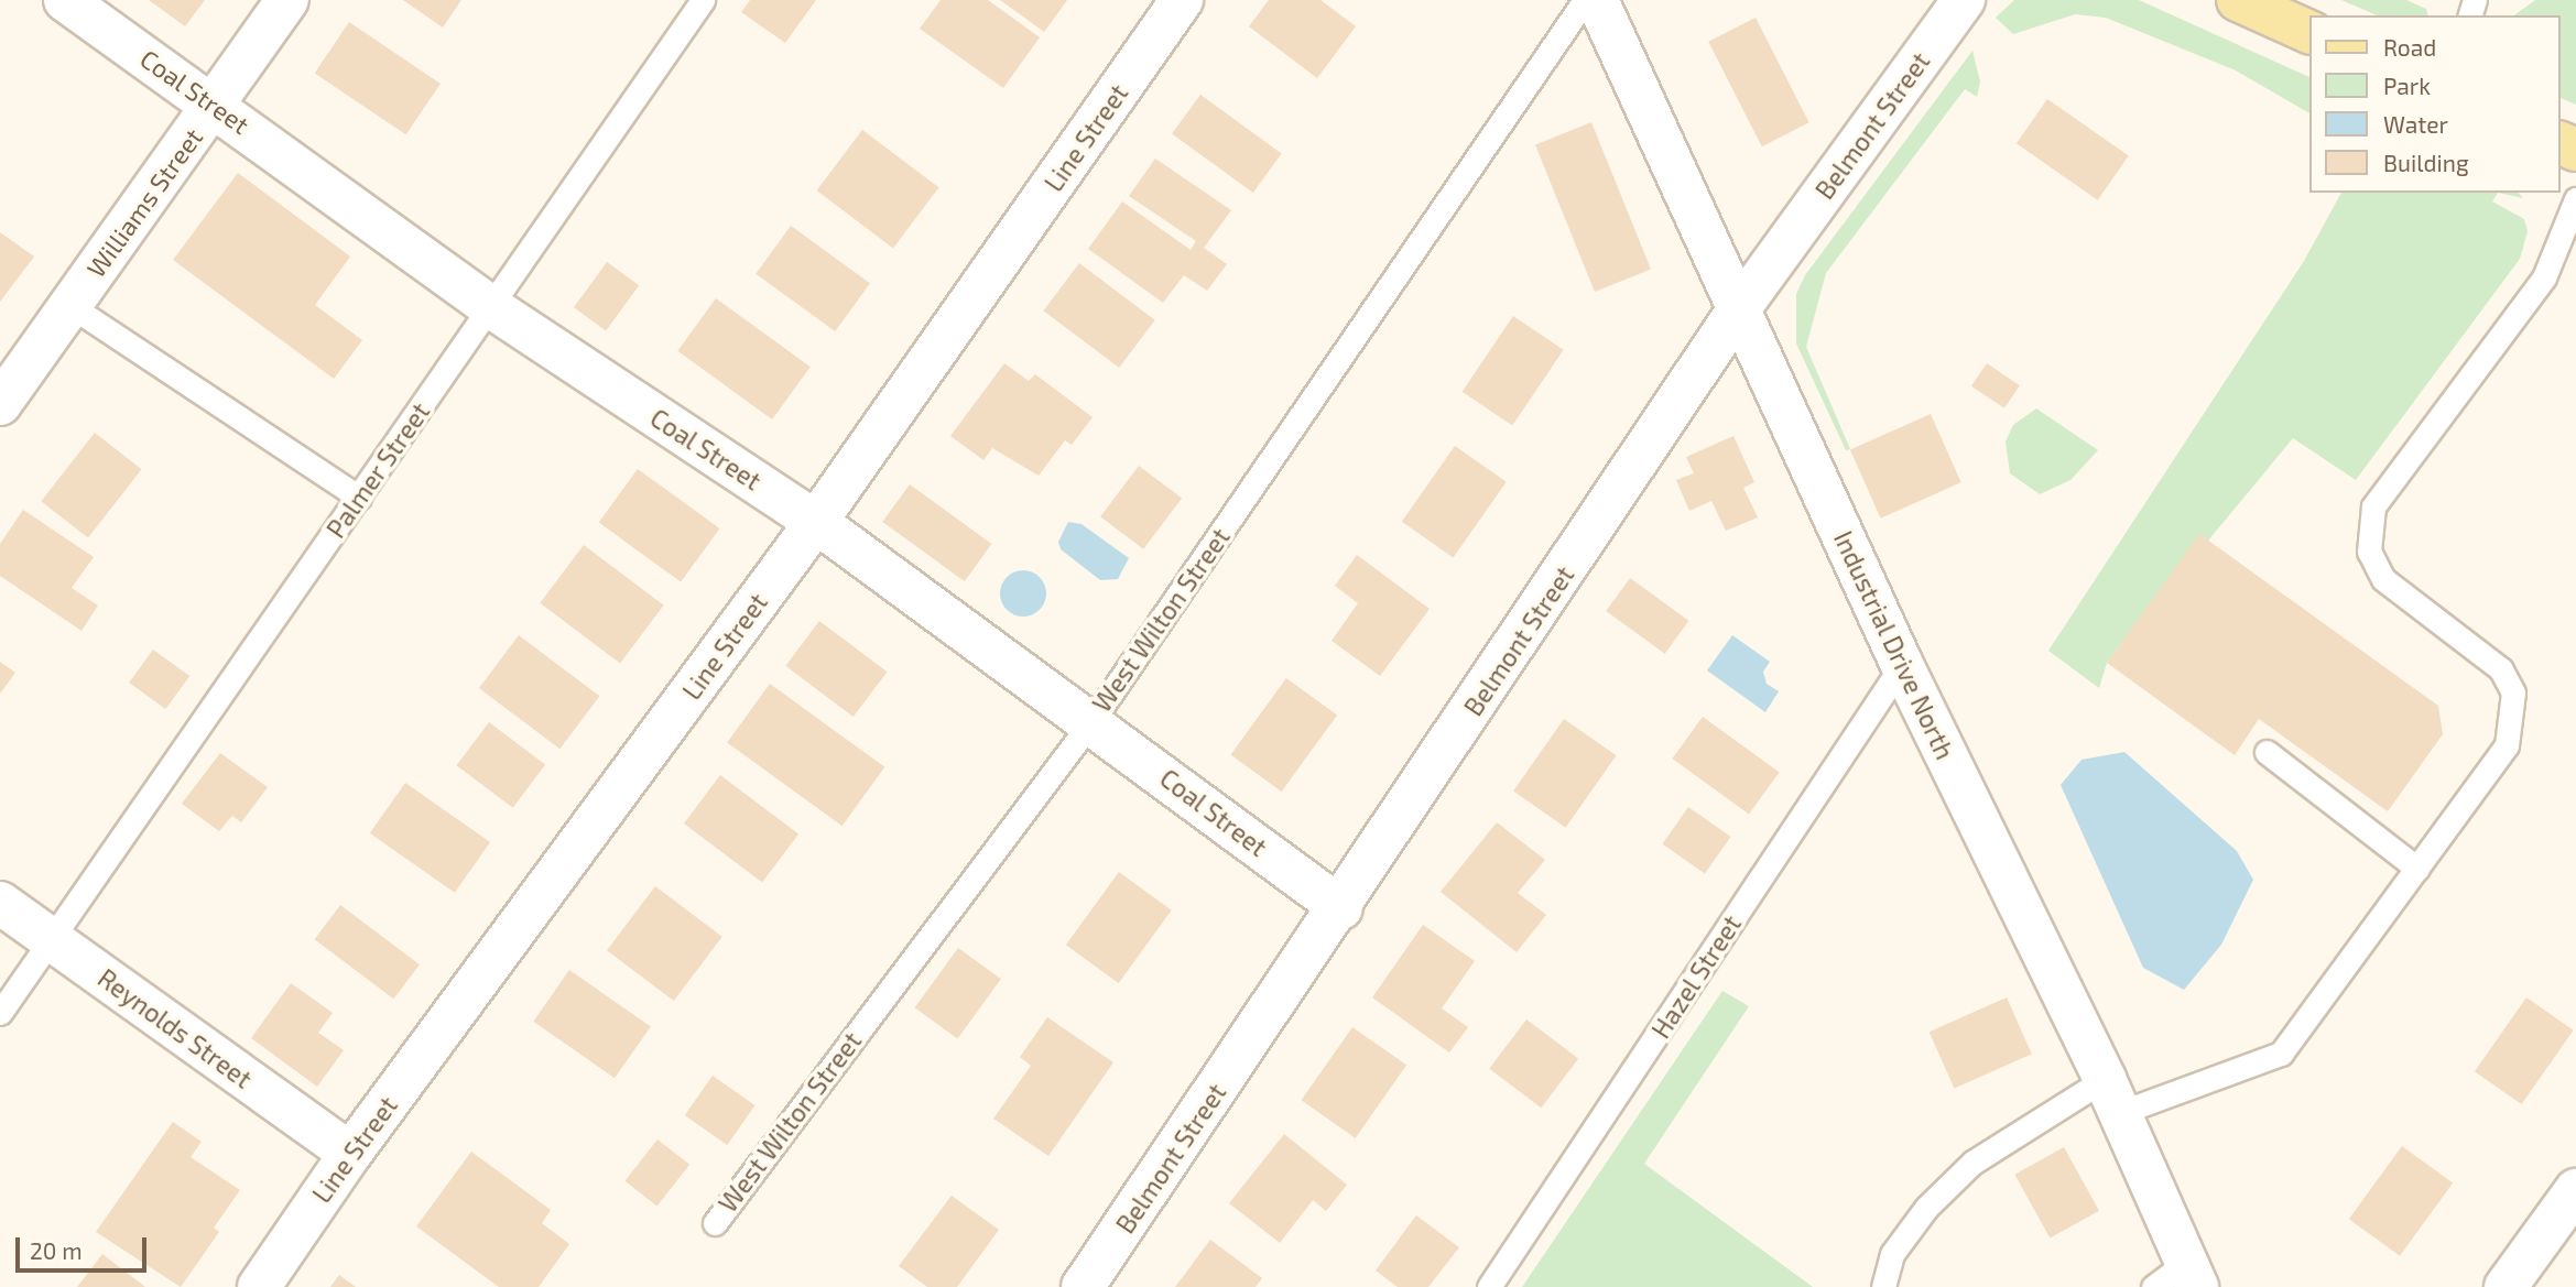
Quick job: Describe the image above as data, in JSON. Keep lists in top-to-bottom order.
{
  "streets": {
    "street": [
      "Coal Street",
      "Belmont Street",
      "Line Street",
      "Williams Street",
      "Industrial Drive North",
      "Reynolds Street"
    ],
    "lane": ["Palmer Street", "West Wilton Street", "Hazel Street"]
  },
  "crossings": [
    ["Coal Street", "Belmont Street"],
    ["Coal Street", "Line Street"],
    ["Coal Street", "Williams Street"],
    ["Coal Street", "Palmer Street"],
    ["Coal Street", "West Wilton Street"],
    ["Belmont Street", "Industrial Drive North"],
    ["Line Street", "Reynolds Street"],
    ["Palmer Street", "Reynolds Street"],
    ["Industrial Drive North", "Hazel Street"]
  ],
  "legend": [
    "Road",
    "Park",
    "Water",
    "Building"
  ],
  "scale_bar": "20 m"
}
